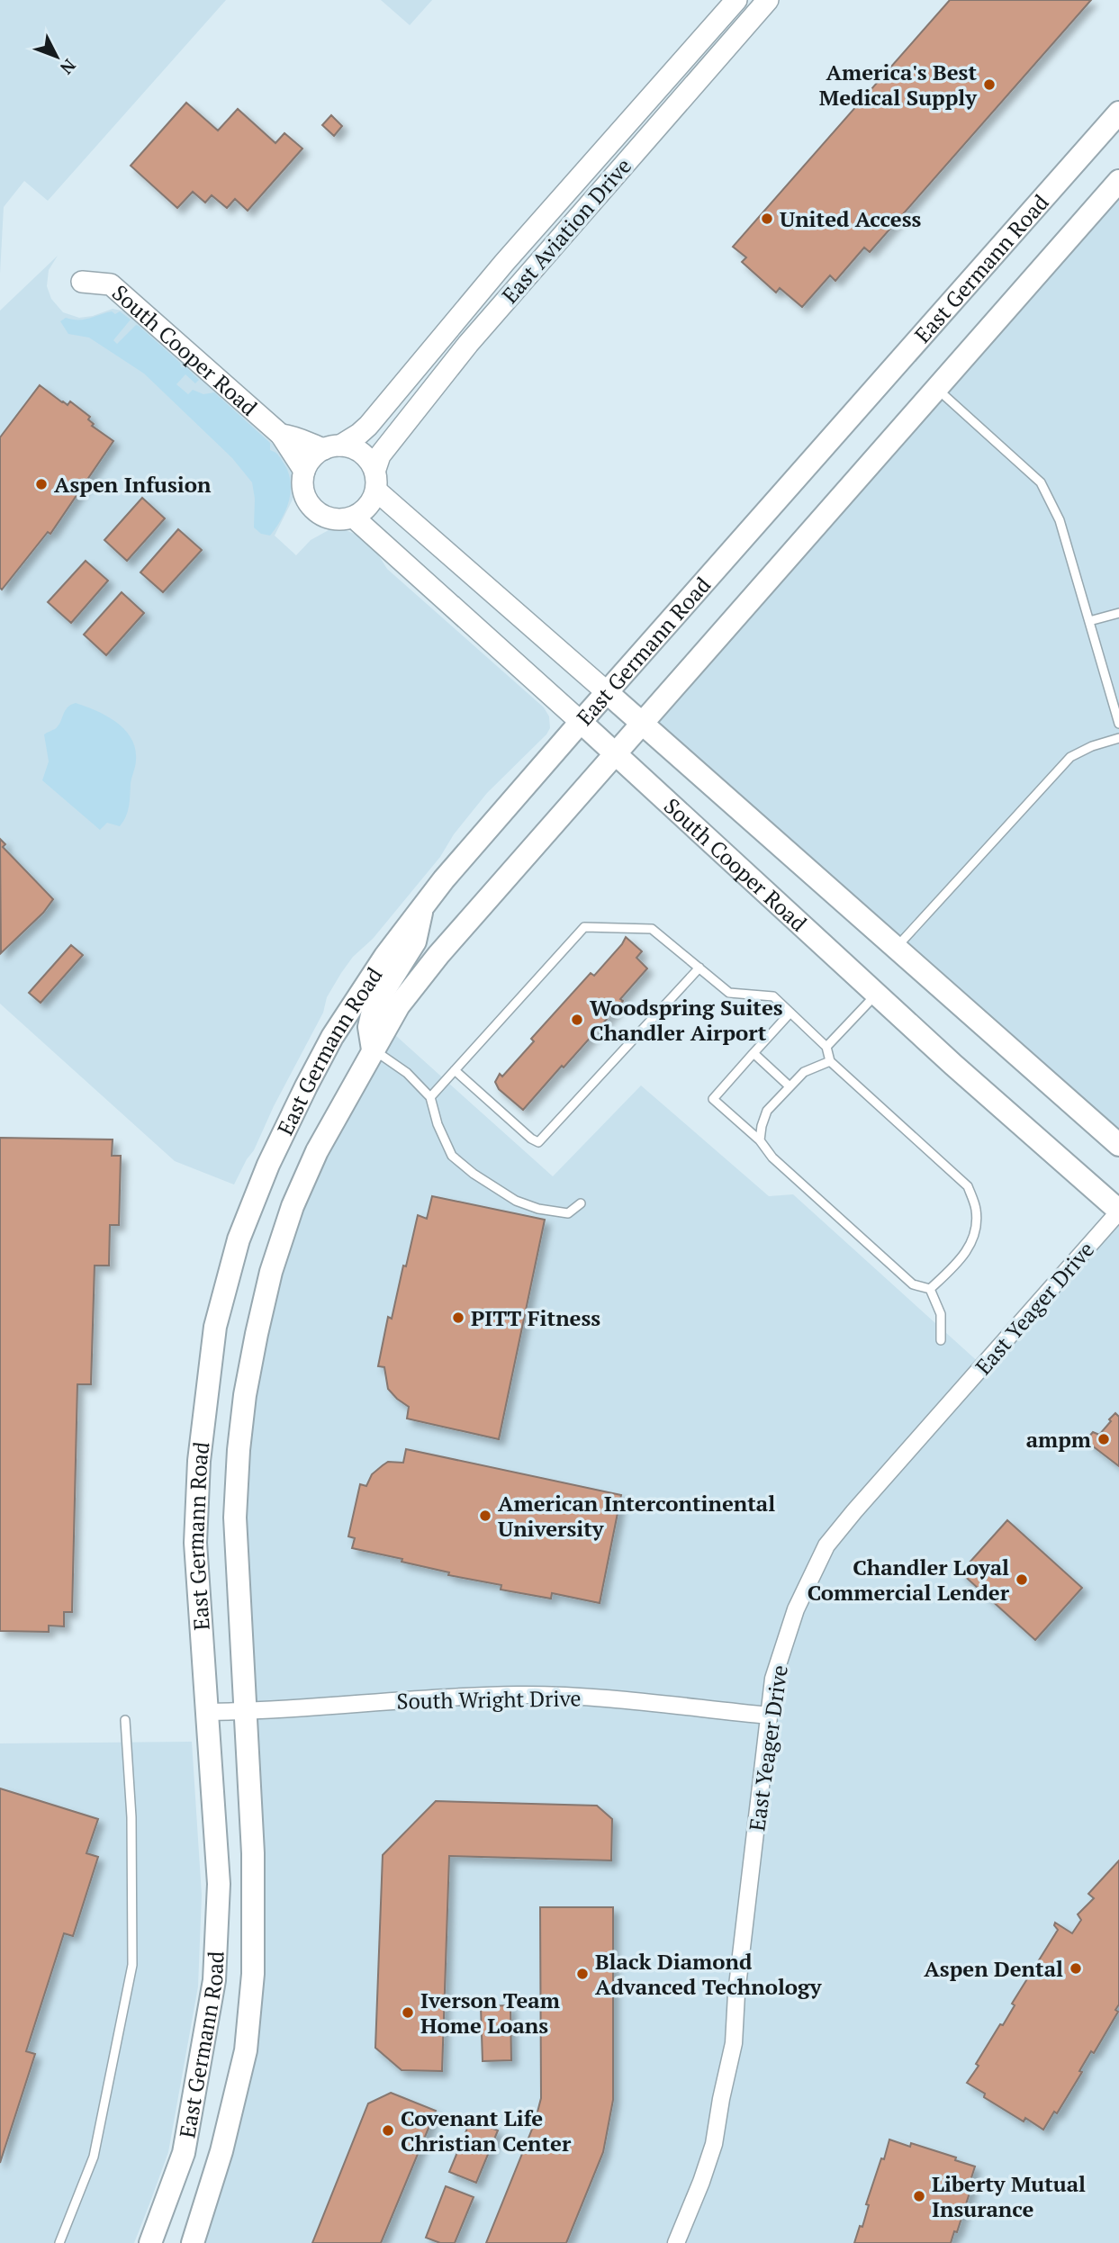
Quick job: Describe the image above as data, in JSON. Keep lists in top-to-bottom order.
{
  "streets": {
    "main road": ["East Germann Road", "South Cooper Road"],
    "street": ["East Aviation Drive", "East Yeager Drive", "South Wright Drive"]
  },
  "crossings": [
    ["East Aviation Drive", "South Cooper Road"],
    ["East Germann Road", "South Cooper Road"],
    ["East Germann Road", "South Wright Drive"],
    ["South Cooper Road", "East Yeager Drive"],
    ["East Yeager Drive", "South Wright Drive"]
  ],
  "places": [
    "America's Best Medical Supply",
    "United Access",
    "Aspen Infusion",
    "Woodspring Suites Chandler Airport",
    "PITT Fitness",
    "ampm",
    "American Intercontinental University",
    "Chandler Loyal Commercial Lender",
    "Aspen Dental",
    "Black Diamond Advanced Technology",
    "Iverson Team Home Loans",
    "Covenant Life Christian Center",
    "Liberty Mutual Insurance"
  ],
  "north": "bottom right"
}
